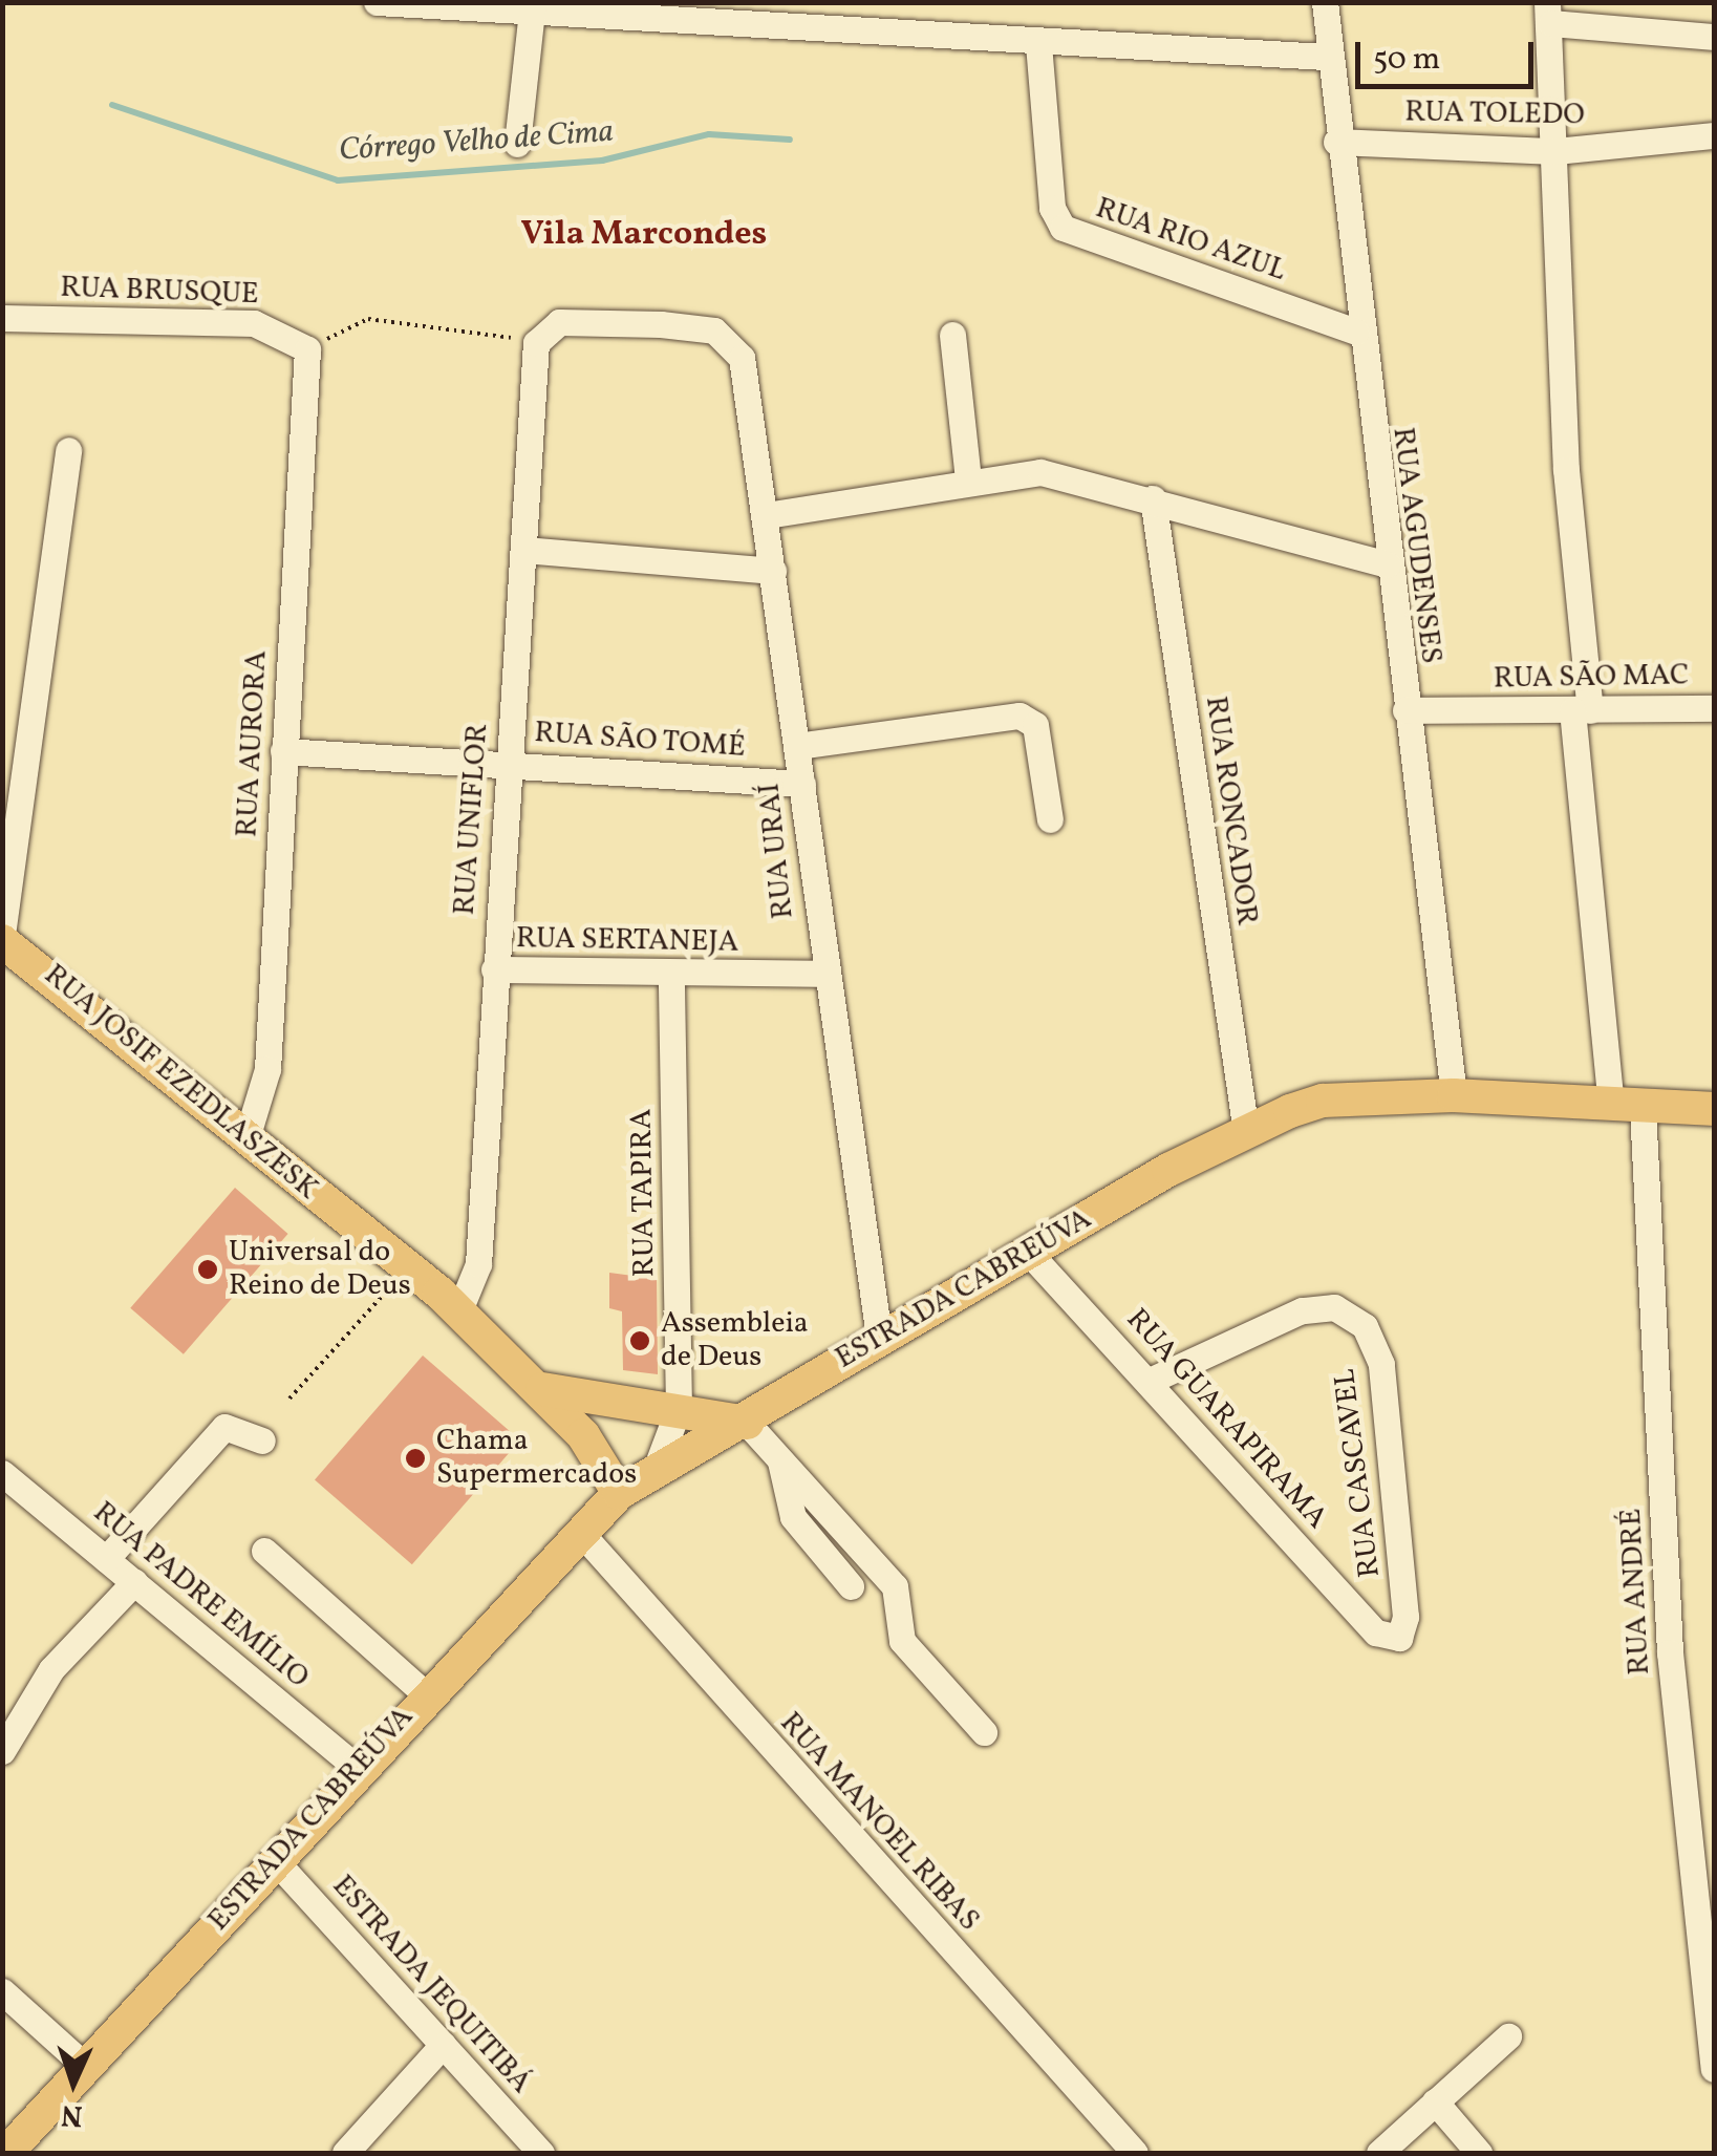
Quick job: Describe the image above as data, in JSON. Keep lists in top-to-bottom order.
{
  "streets": {
    "main road": ["RUA JOSIF EZEDLASZESK", "ESTRADA CABREÚVA"],
    "street": [
      "RUA TOLEDO",
      "RUA RIO AZUL",
      "RUA BRUSQUE",
      "RUA AGUDENSES",
      "RUA SÃO MAC",
      "RUA SÃO TOMÉ",
      "RUA AURORA",
      "RUA RONCADOR",
      "RUA UNIFLOR",
      "RUA URAÍ",
      "RUA SERTANEJA",
      "RUA TAPIRA",
      "RUA GUARAPIRAMA",
      "RUA CASCAVEL",
      "RUA ANDRÉ",
      "RUA PADRE EMÍLIO",
      "RUA MANOEL RIBAS",
      "ESTRADA JEQUITIBÁ"
    ]
  },
  "crossings": [
    ["RUA TOLEDO", "RUA AGUDENSES"],
    ["RUA TOLEDO", "RUA ANDRÉ"],
    ["RUA RIO AZUL", "RUA AGUDENSES"],
    ["RUA BRUSQUE", "RUA AURORA"],
    ["RUA AGUDENSES", "RUA SÃO MAC"],
    ["RUA AGUDENSES", "ESTRADA CABREÚVA"],
    ["RUA SÃO MAC", "RUA ANDRÉ"],
    ["RUA SÃO TOMÉ", "RUA AURORA"],
    ["RUA SÃO TOMÉ", "RUA UNIFLOR"],
    ["RUA SÃO TOMÉ", "RUA URAÍ"],
    ["RUA AURORA", "RUA JOSIF EZEDLASZESK"],
    ["RUA RONCADOR", "ESTRADA CABREÚVA"],
    ["RUA UNIFLOR", "RUA URAÍ"],
    ["RUA UNIFLOR", "RUA SERTANEJA"],
    ["RUA UNIFLOR", "RUA JOSIF EZEDLASZESK"],
    ["RUA URAÍ", "RUA SERTANEJA"],
    ["RUA URAÍ", "ESTRADA CABREÚVA"],
    ["RUA SERTANEJA", "RUA TAPIRA"],
    ["RUA JOSIF EZEDLASZESK", "ESTRADA CABREÚVA"],
    ["ESTRADA CABREÚVA", "RUA GUARAPIRAMA"],
    ["ESTRADA CABREÚVA", "RUA ANDRÉ"],
    ["ESTRADA CABREÚVA", "RUA PADRE EMÍLIO"],
    ["ESTRADA CABREÚVA", "RUA MANOEL RIBAS"],
    ["ESTRADA CABREÚVA", "ESTRADA JEQUITIBÁ"],
    ["RUA GUARAPIRAMA", "RUA CASCAVEL"]
  ],
  "districts": ["Vila Marcondes"],
  "water": ["Córrego Velho de Cima"],
  "places": ["Universal do Reino de Deus", "Assembleia de Deus", "Chama Supermercados"],
  "scale_bar": "50 m",
  "north": "bottom"
}
